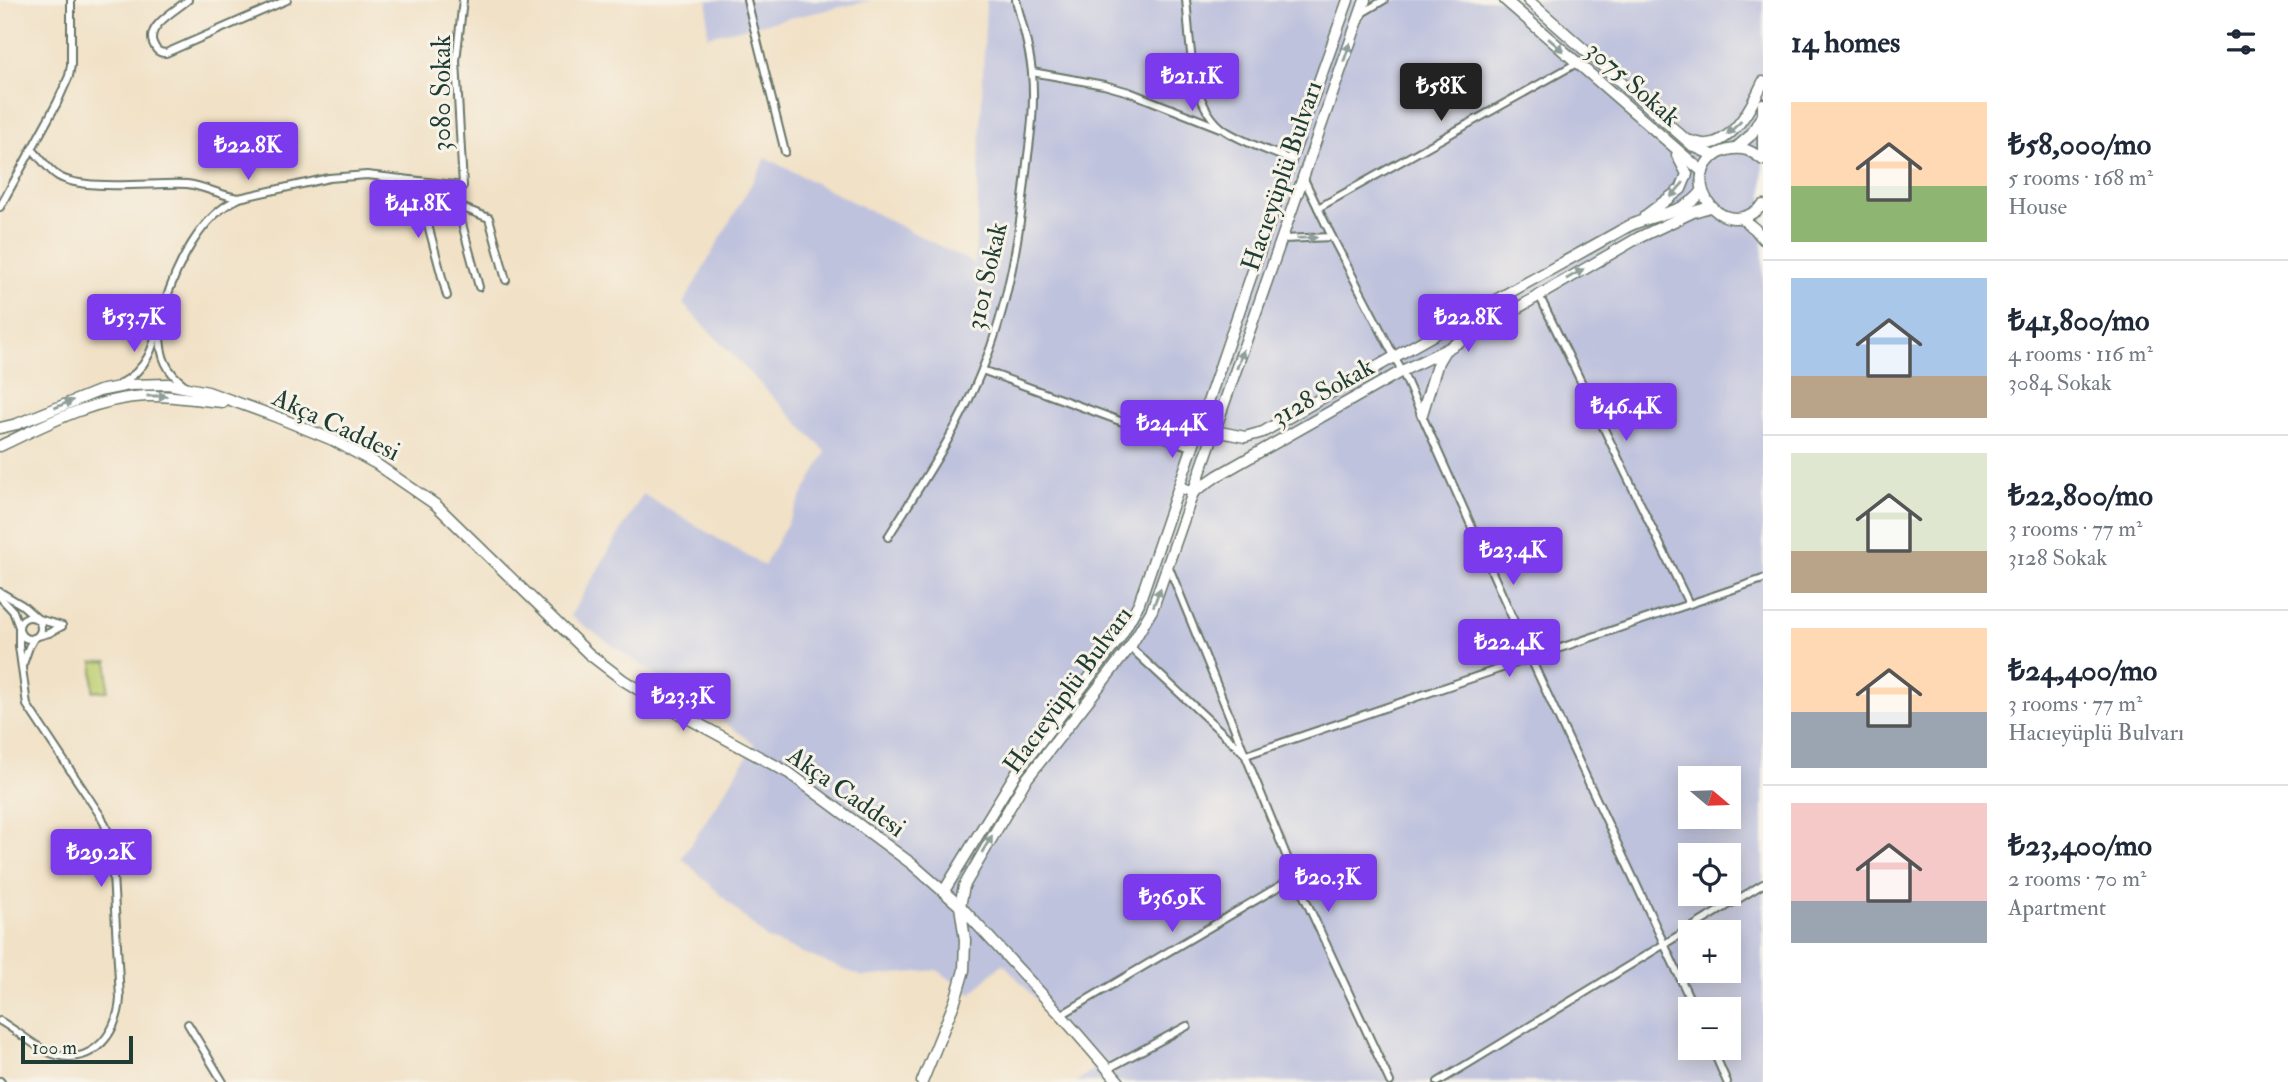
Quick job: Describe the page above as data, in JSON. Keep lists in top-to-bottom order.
{
  "streets": {
    "street": [
      "3075 Sokak",
      "3080 Sokak",
      "Hacıeyüplü Bulvarı",
      "3101 Sokak",
      "3128 Sokak",
      "Akça Caddesi"
    ]
  },
  "crossings": [
    ["3075 Sokak", "3128 Sokak"],
    ["Hacıeyüplü Bulvarı", "3128 Sokak"],
    ["Hacıeyüplü Bulvarı", "Akça Caddesi"]
  ],
  "scale_bar": "100 m",
  "north": "right",
  "page": {
    "heading": "14 homes",
    "price": [
      "₺21.1K",
      "₺58K",
      "₺22.8K",
      "₺41.8K",
      "₺53.7K",
      "₺22.8K",
      "₺46.4K",
      "₺24.4K",
      "₺23.4K",
      "₺22.4K",
      "₺23.3K",
      "₺29.2K",
      "₺20.3K",
      "₺36.9K"
    ],
    "list": [
      {
        "name": "₺58,000/mo",
        "note": "5 rooms · 168 m² · House"
      },
      {
        "name": "₺41,800/mo",
        "note": "4 rooms · 116 m² · 3084 Sokak"
      },
      {
        "name": "₺22,800/mo",
        "note": "3 rooms · 77 m² · 3128 Sokak"
      },
      {
        "name": "₺24,400/mo",
        "note": "3 rooms · 77 m² · Hacıeyüplü Bulvarı"
      },
      {
        "name": "₺23,400/mo",
        "note": "2 rooms · 70 m² · Apartment"
      }
    ],
    "map_buttons": ["+", "−"],
    "scale": "100 m"
  }
}
